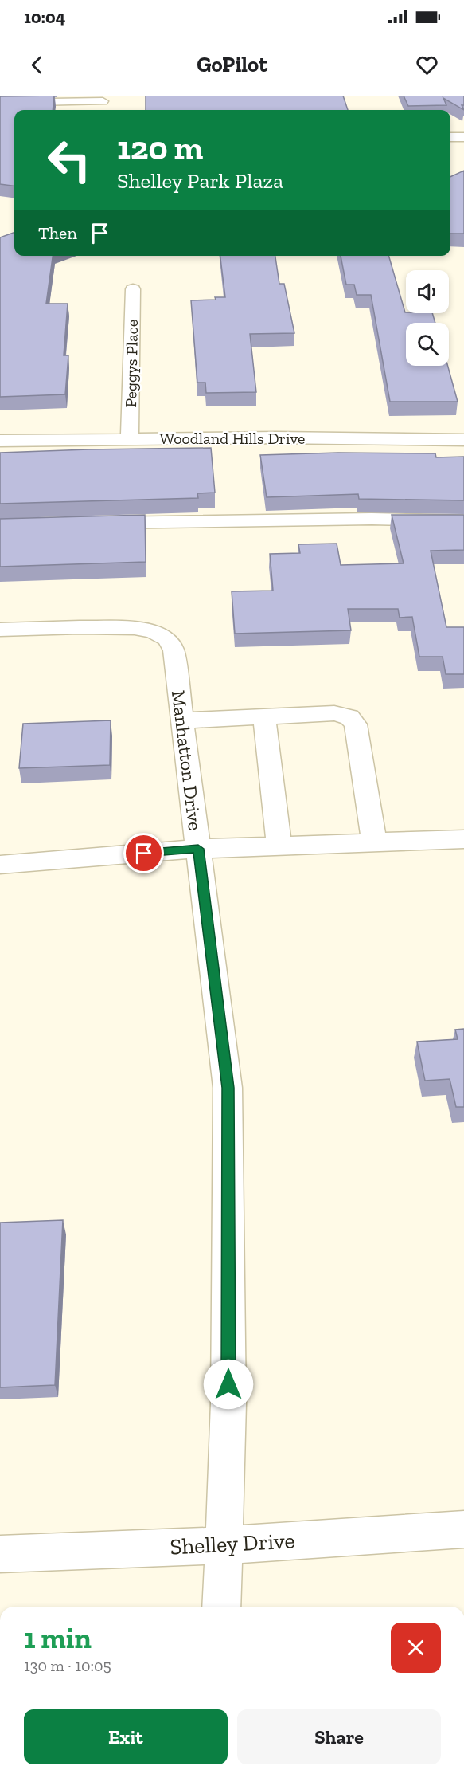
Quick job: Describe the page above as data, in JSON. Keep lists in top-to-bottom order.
{
  "streets": {
    "street": [
      "Peggys Place",
      "Woodland Hills Drive",
      "Manhatton Drive",
      "Shelley Drive"
    ]
  },
  "crossings": [
    ["Peggys Place", "Woodland Hills Drive"],
    ["Manhatton Drive", "Shelley Drive"]
  ],
  "page": {
    "status": "10:04",
    "header": "GoPilot",
    "turn": ["120 m", "Shelley Park Plaza"],
    "then": "Then",
    "heading": ["1 min", "130 m · 10:05"],
    "buttons": ["Exit", "Share"]
  }
}
